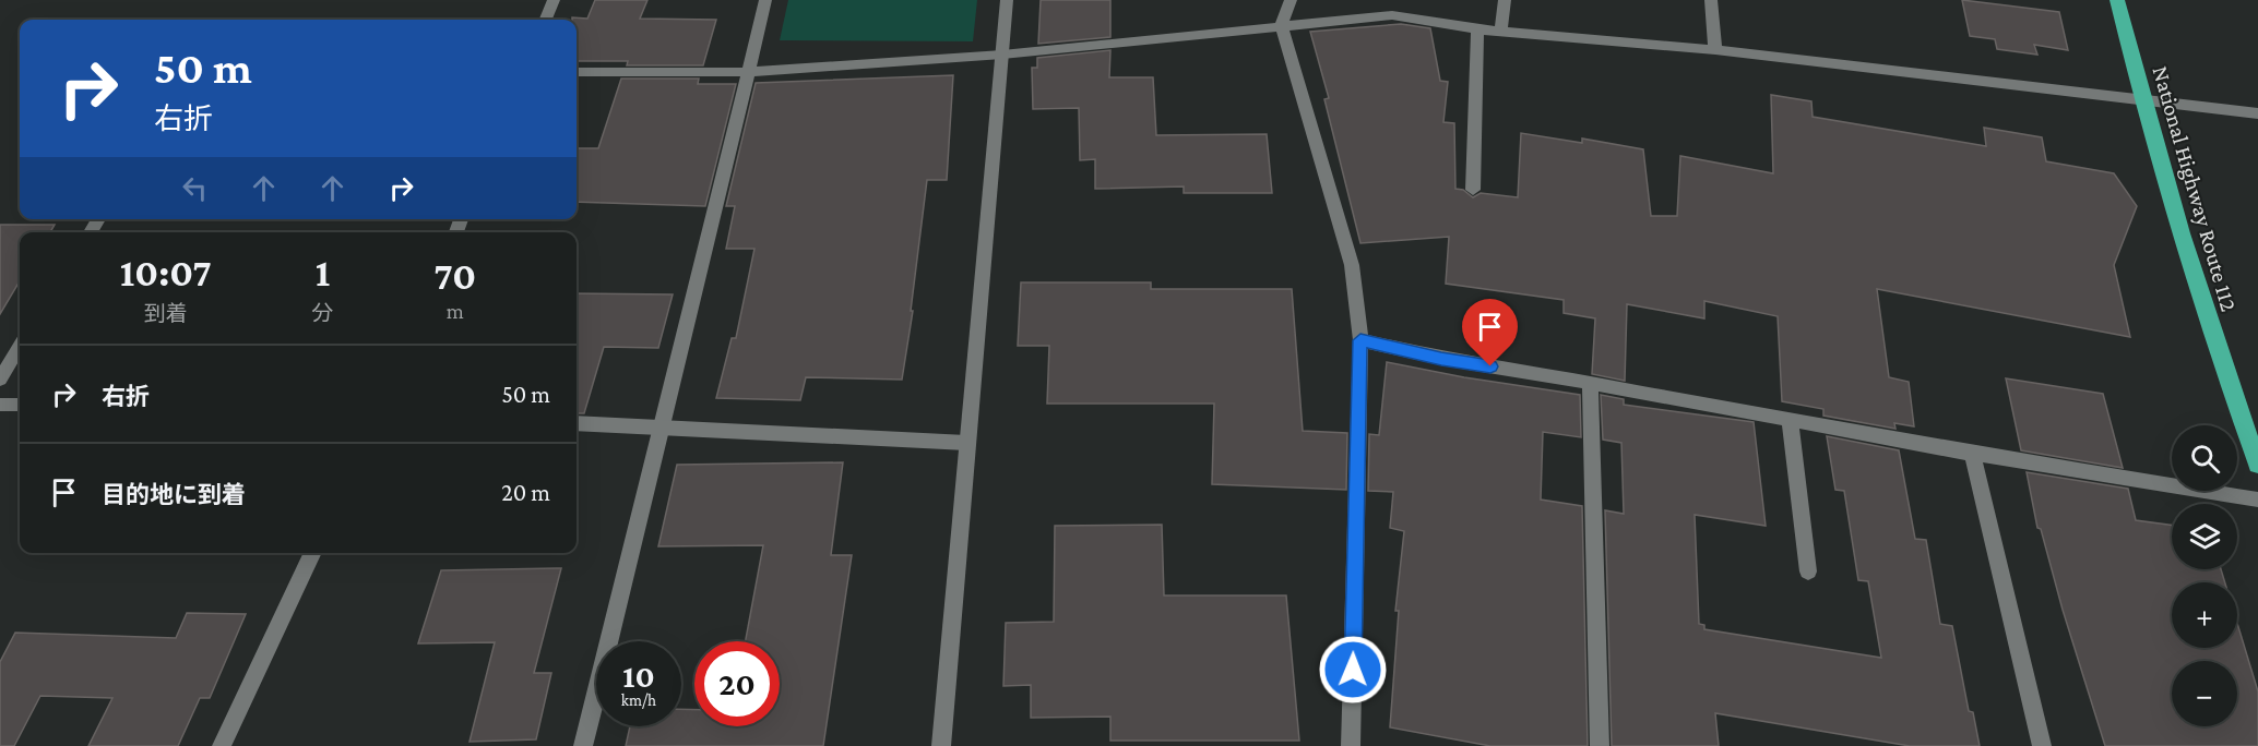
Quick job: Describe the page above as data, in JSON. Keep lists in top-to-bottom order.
{
  "streets": {
    "highway": ["National Highway Route 112"]
  },
  "page": {
    "turn": ["50 m", "右折"],
    "eta": [
      "10:07",
      "到着",
      "1",
      "分",
      "70",
      "m"
    ],
    "list": [
      {
        "name": "右折",
        "value": "50 m"
      },
      {
        "name": "目的地に到着",
        "value": "20 m"
      }
    ],
    "map_buttons": ["+", "−"],
    "speed": "10 km/h",
    "limit": "20"
  }
}
